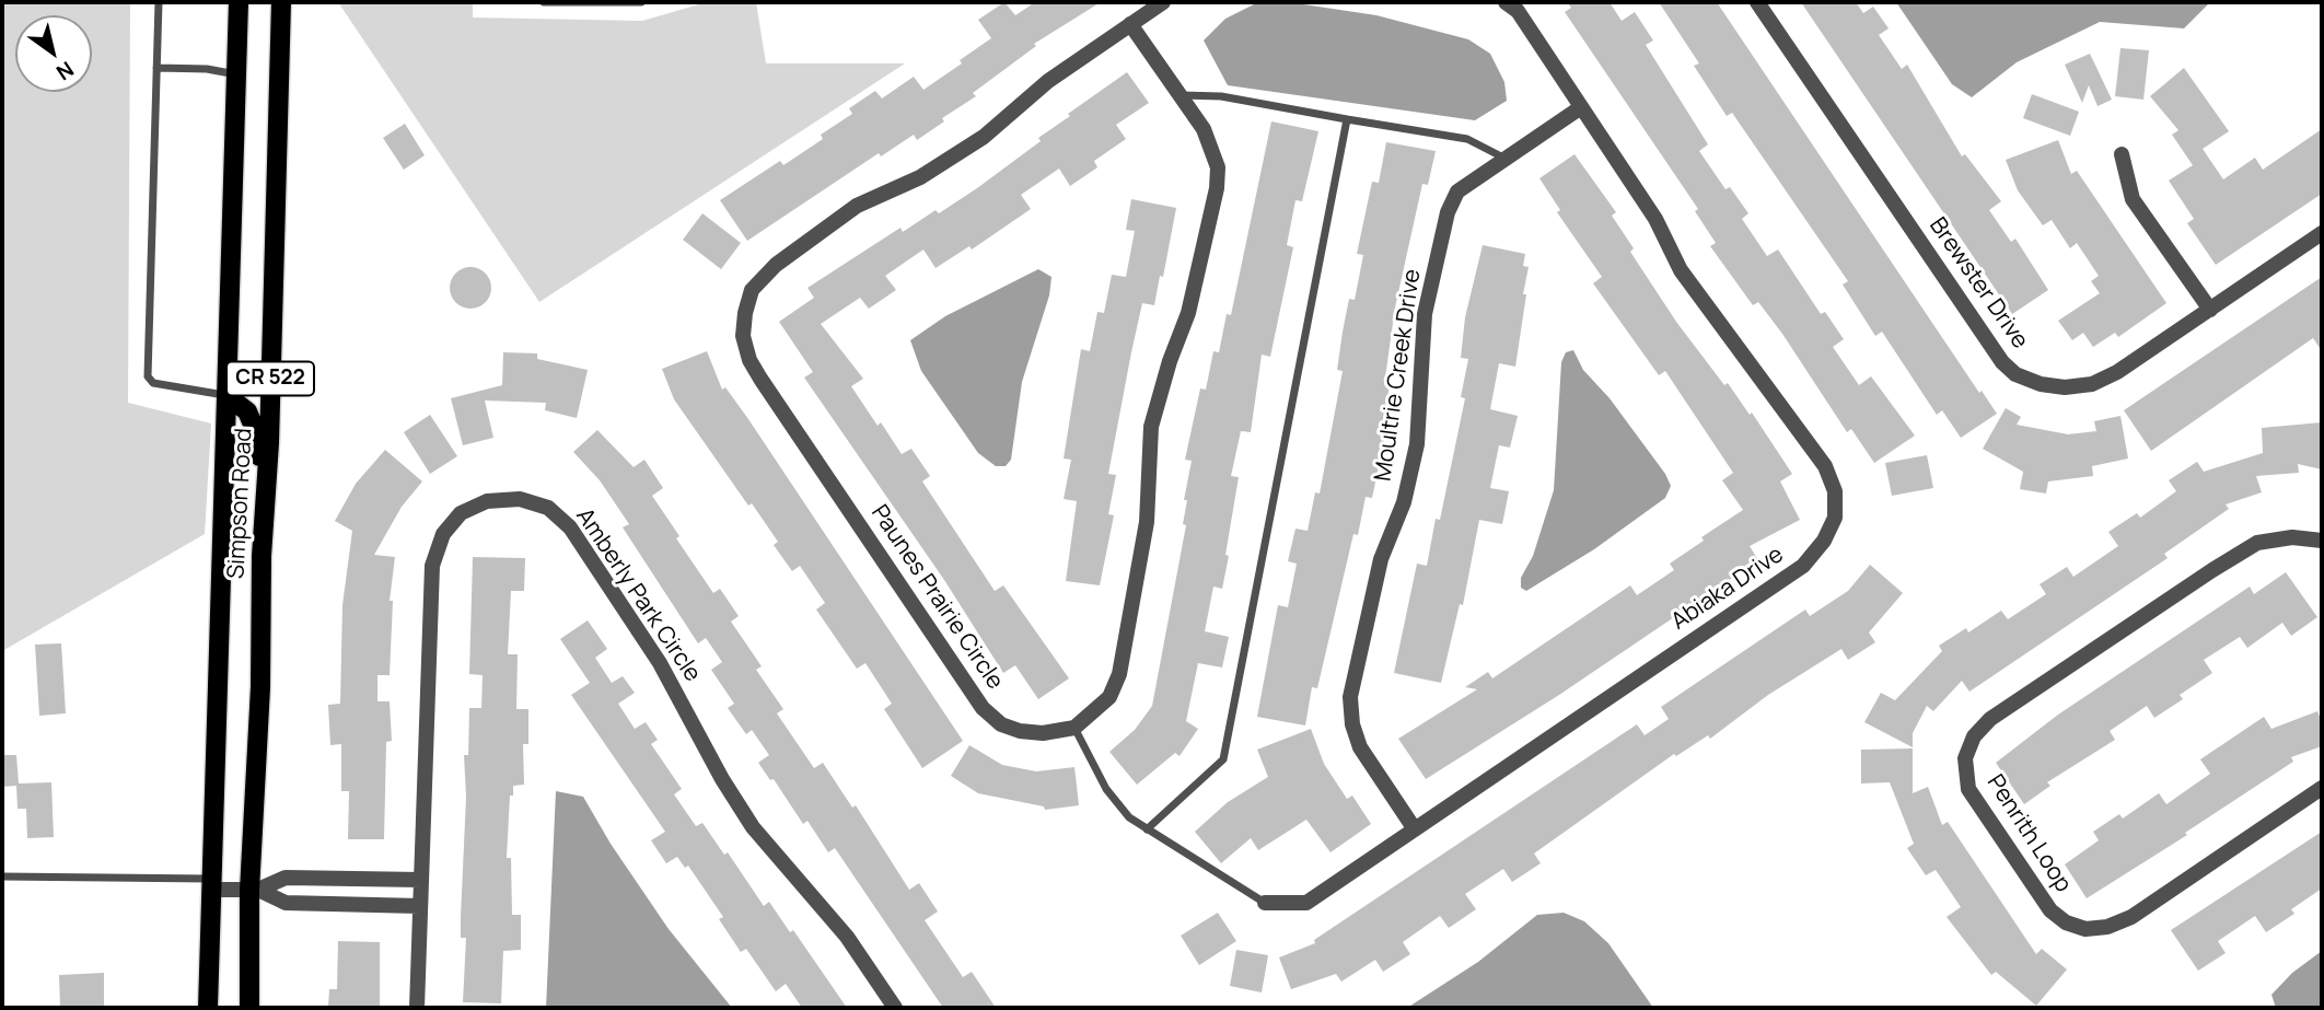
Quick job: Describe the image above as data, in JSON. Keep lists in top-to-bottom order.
{
  "streets": {
    "main road": ["CR 522", "Simpson Road"],
    "street": [
      "Brewster Drive",
      "Moultrie Creek Drive",
      "Abiaka Drive",
      "Amberly Park Circle",
      "Paunes Prairie Circle",
      "Penrith Loop"
    ]
  },
  "crossings": [
    ["Moultrie Creek Drive", "Abiaka Drive"]
  ],
  "north": "bottom right"
}
